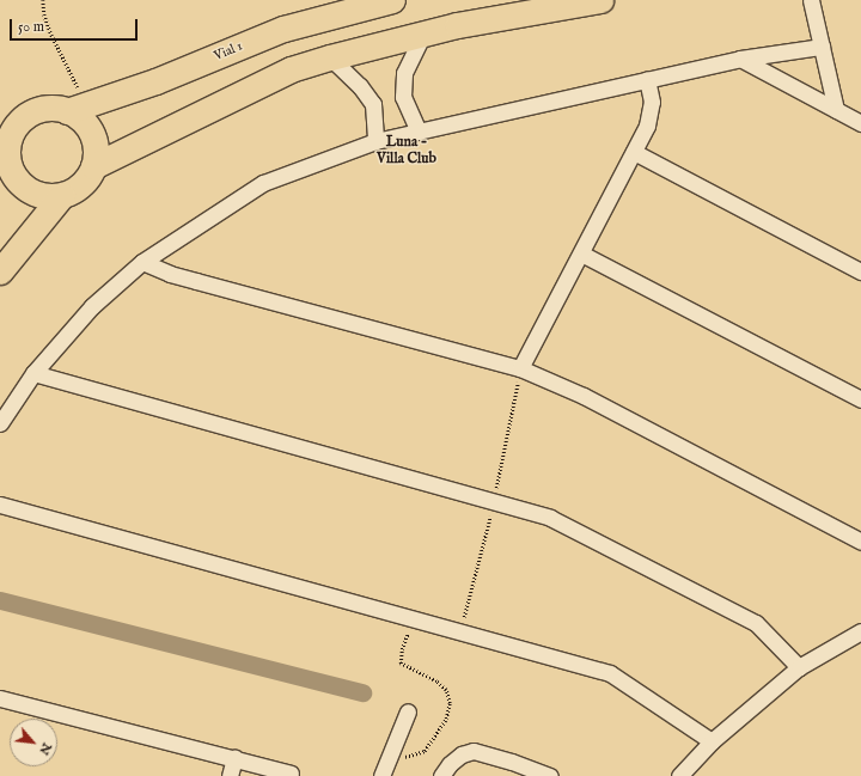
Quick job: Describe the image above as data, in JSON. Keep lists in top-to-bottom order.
{
  "streets": {
    "main road": ["Vial 1"]
  },
  "districts": ["Luna - Villa Club"],
  "scale_bar": "50 m",
  "north": "bottom right"
}
